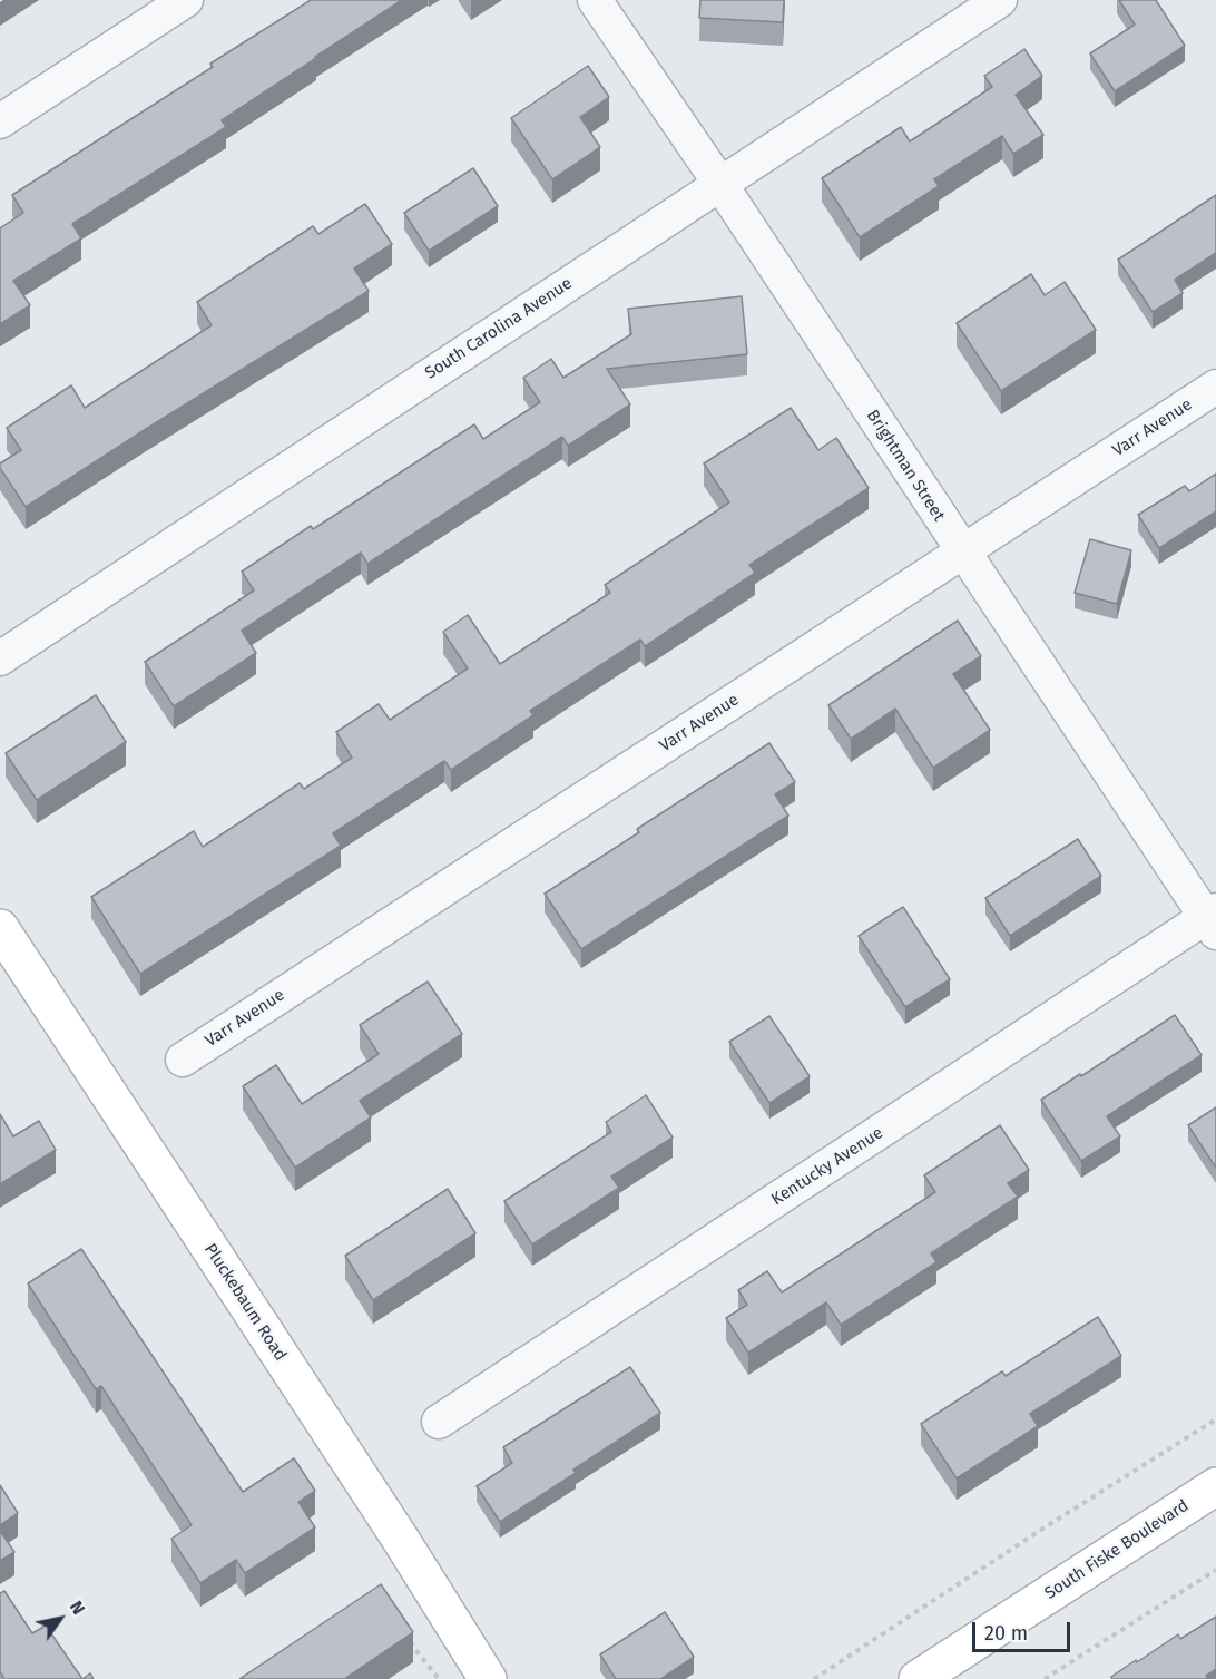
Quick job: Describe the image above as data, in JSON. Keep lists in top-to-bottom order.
{
  "streets": {
    "street": [
      "South Carolina Avenue",
      "Varr Avenue",
      "Brightman Street",
      "Kentucky Avenue",
      "Pluckebaum Road",
      "South Fiske Boulevard"
    ]
  },
  "crossings": [
    ["South Carolina Avenue", "Brightman Street"],
    ["Varr Avenue", "Brightman Street"],
    ["Brightman Street", "Kentucky Avenue"]
  ],
  "scale_bar": "20 m",
  "north": "top right"
}
